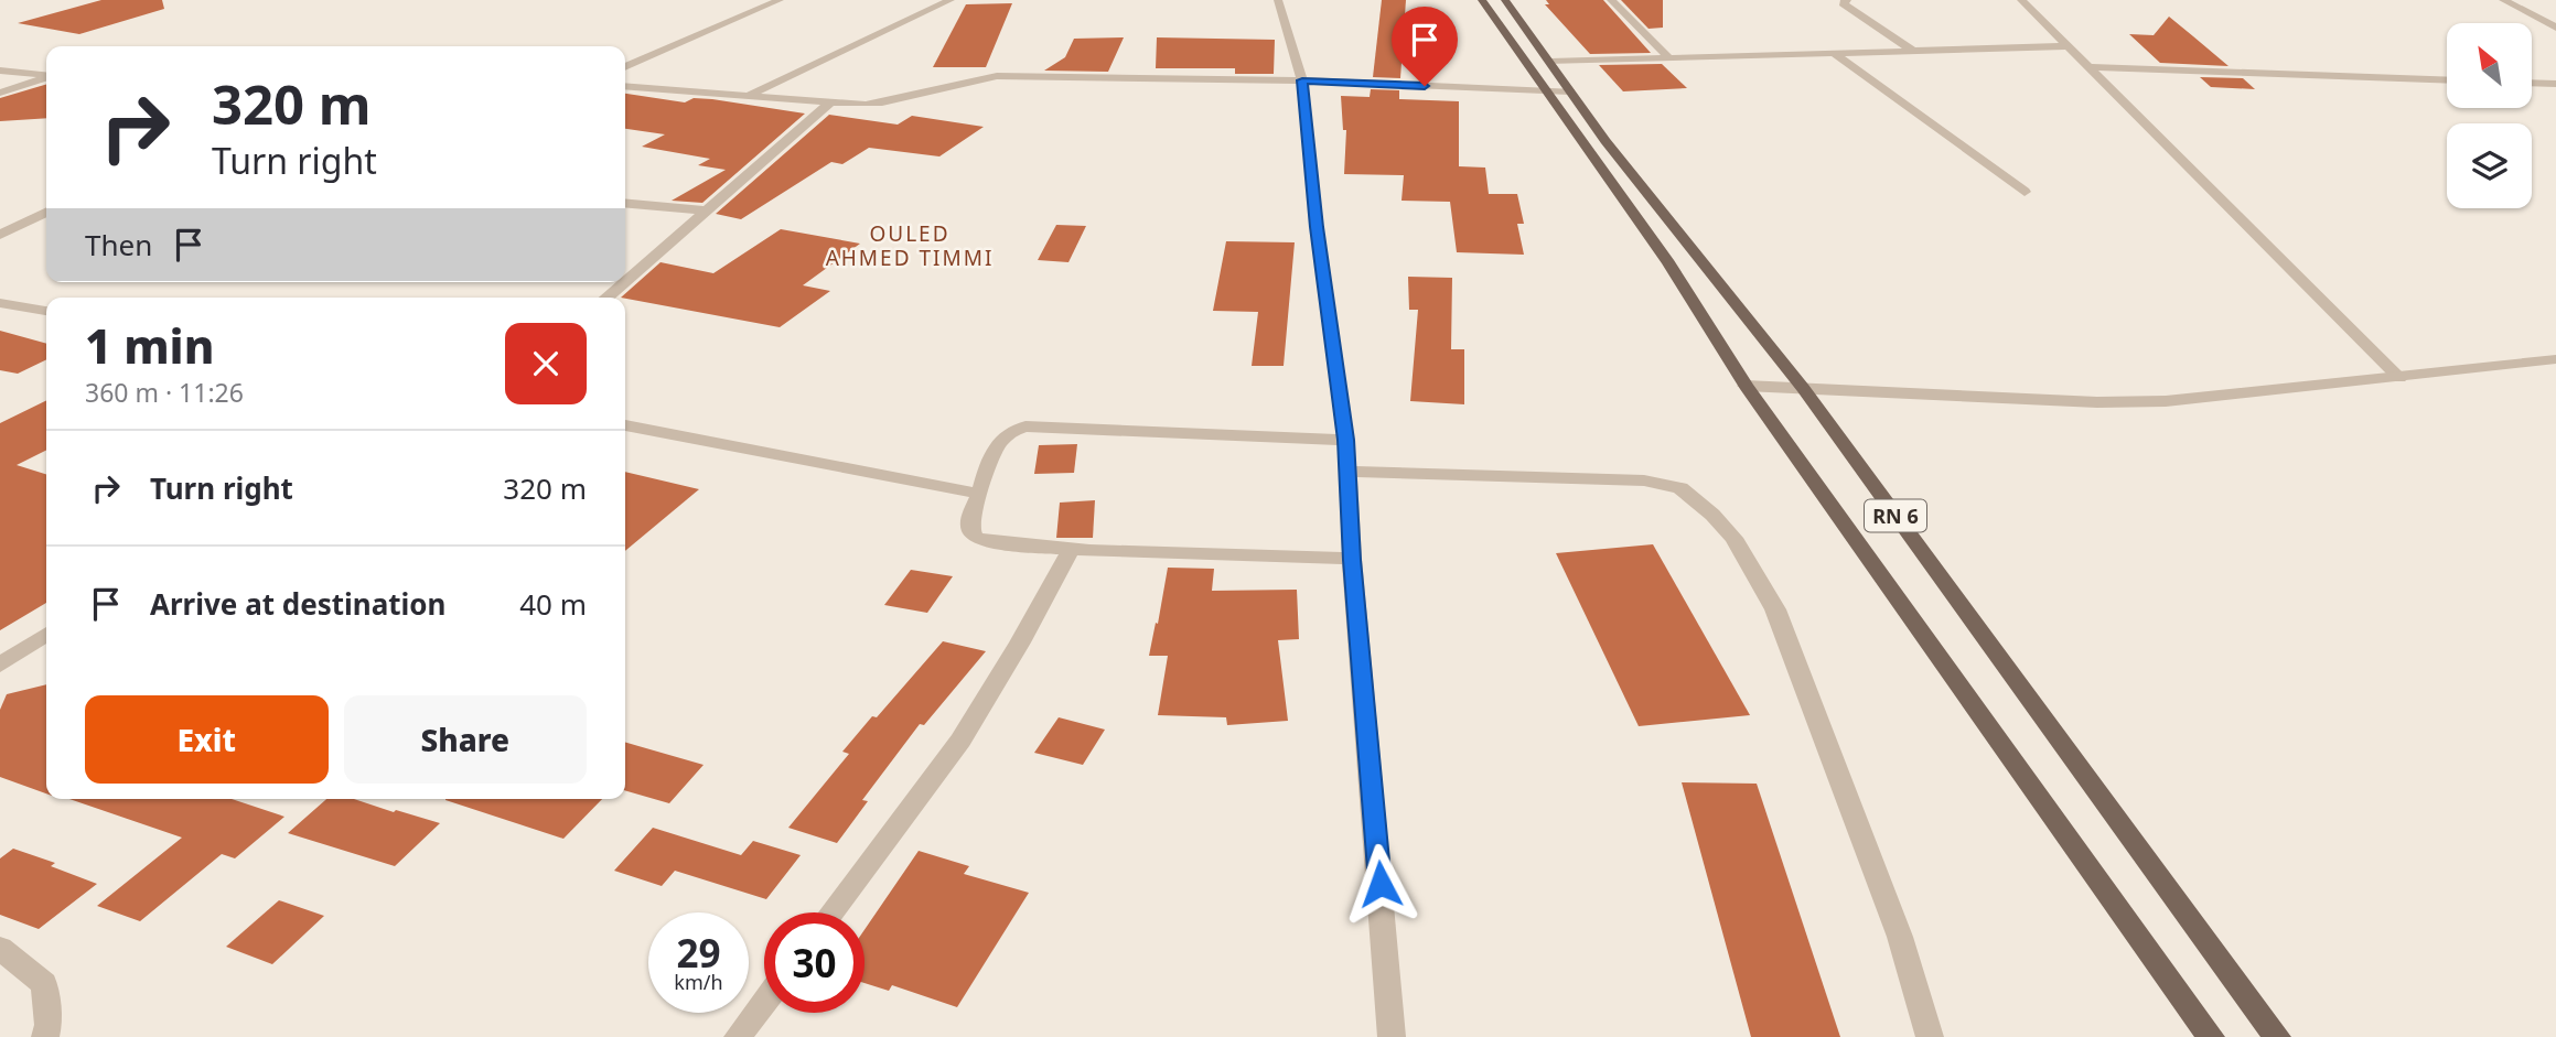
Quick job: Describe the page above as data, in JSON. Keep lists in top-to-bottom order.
{
  "streets": {
    "main road": ["RN 6"]
  },
  "districts": ["OULED AHMED TIMMI"],
  "north": "top left",
  "page": {
    "turn": ["320 m", "Turn right"],
    "then": "Then",
    "heading": ["1 min", "360 m · 11:26"],
    "list": [
      {
        "name": "Turn right",
        "value": "320 m"
      },
      {
        "name": "Arrive at destination",
        "value": "40 m"
      }
    ],
    "buttons": ["Exit", "Share"],
    "speed": "29 km/h",
    "limit": "30"
  }
}
